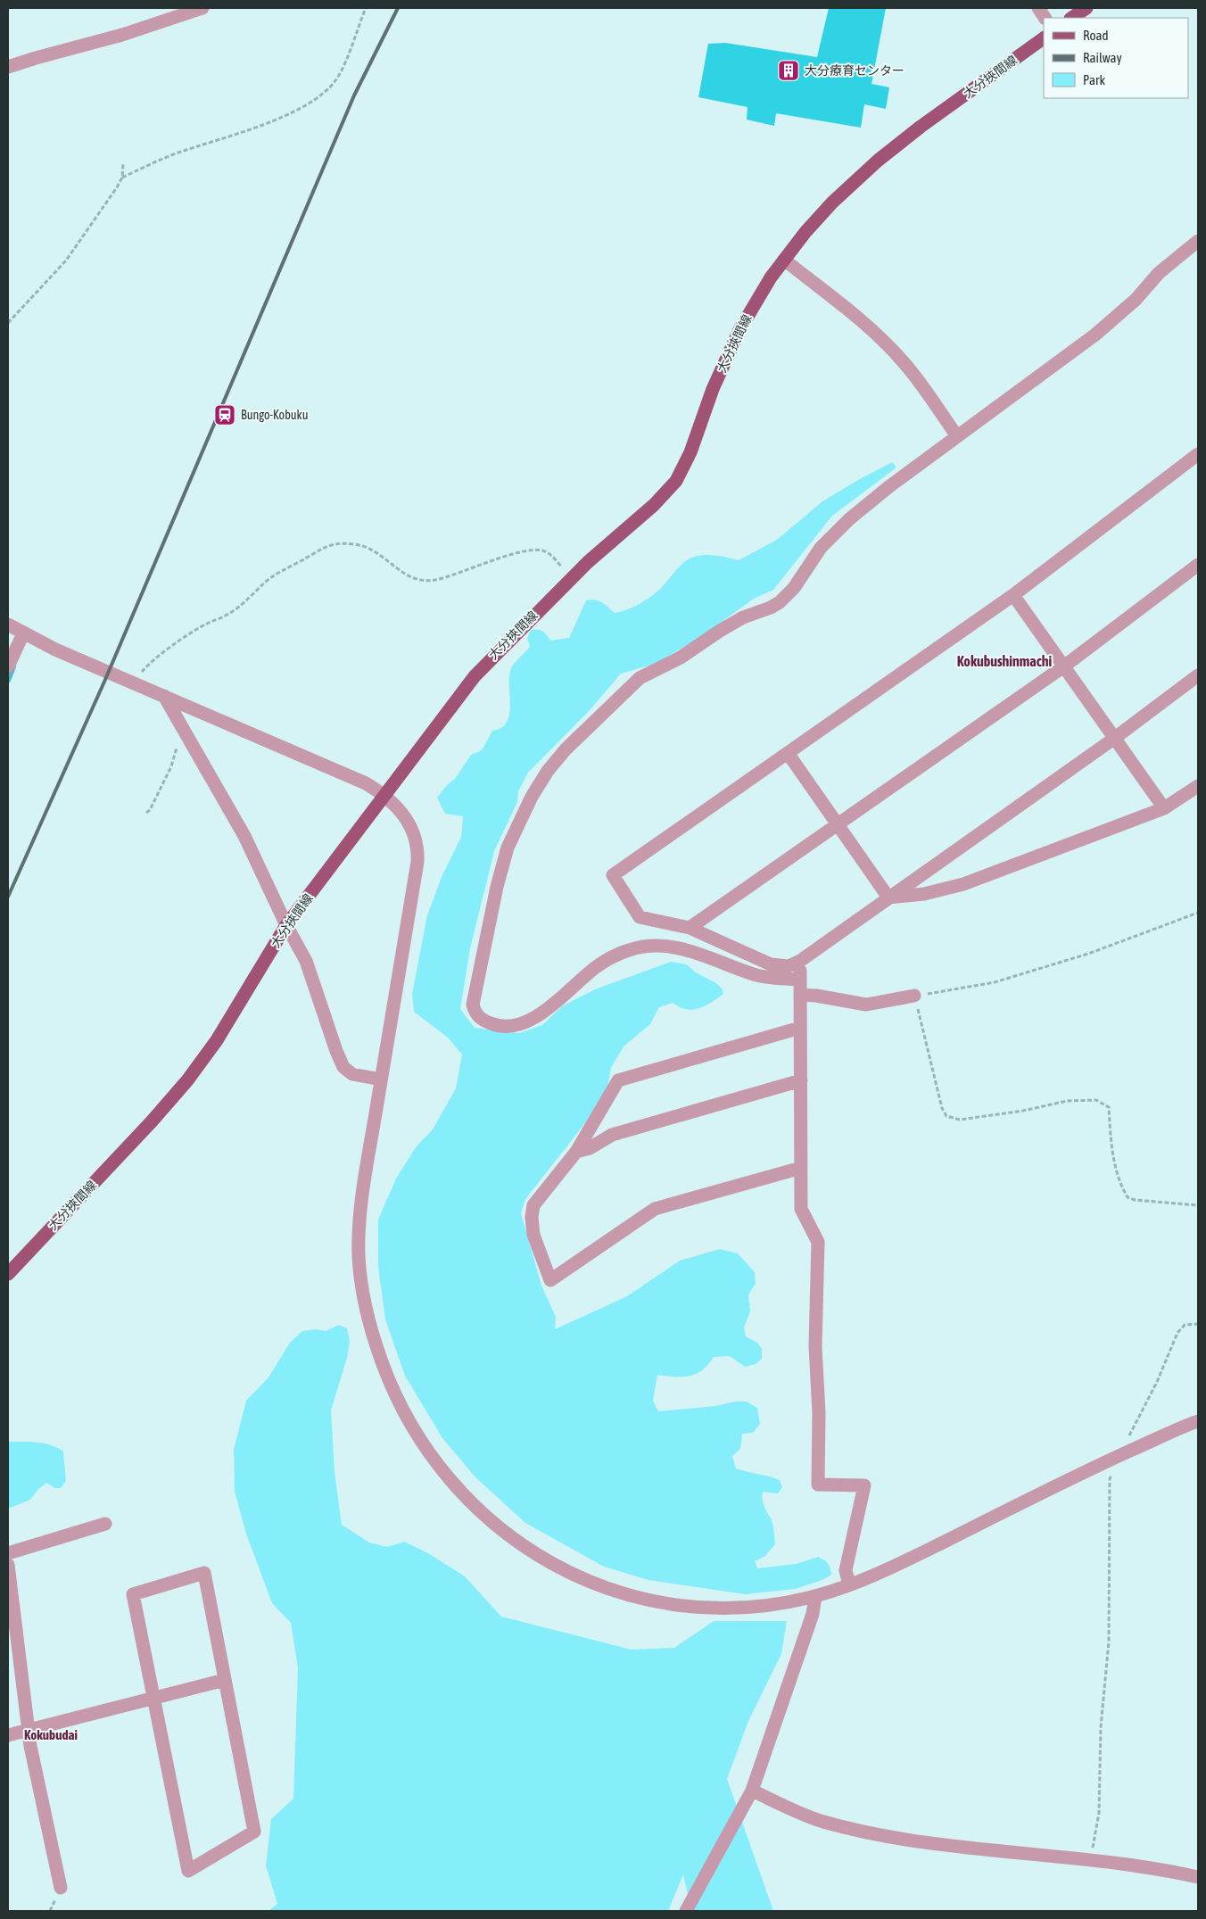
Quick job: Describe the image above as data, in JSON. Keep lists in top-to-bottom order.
{
  "streets": {
    "main road": ["大分挾間線"]
  },
  "districts": ["Kokubushinmachi", "Kokubudai"],
  "places": {
    "building": ["大分療育センター"],
    "station": ["Bungo-Kobuku"]
  },
  "legend": ["Road", "Railway", "Park"]
}
